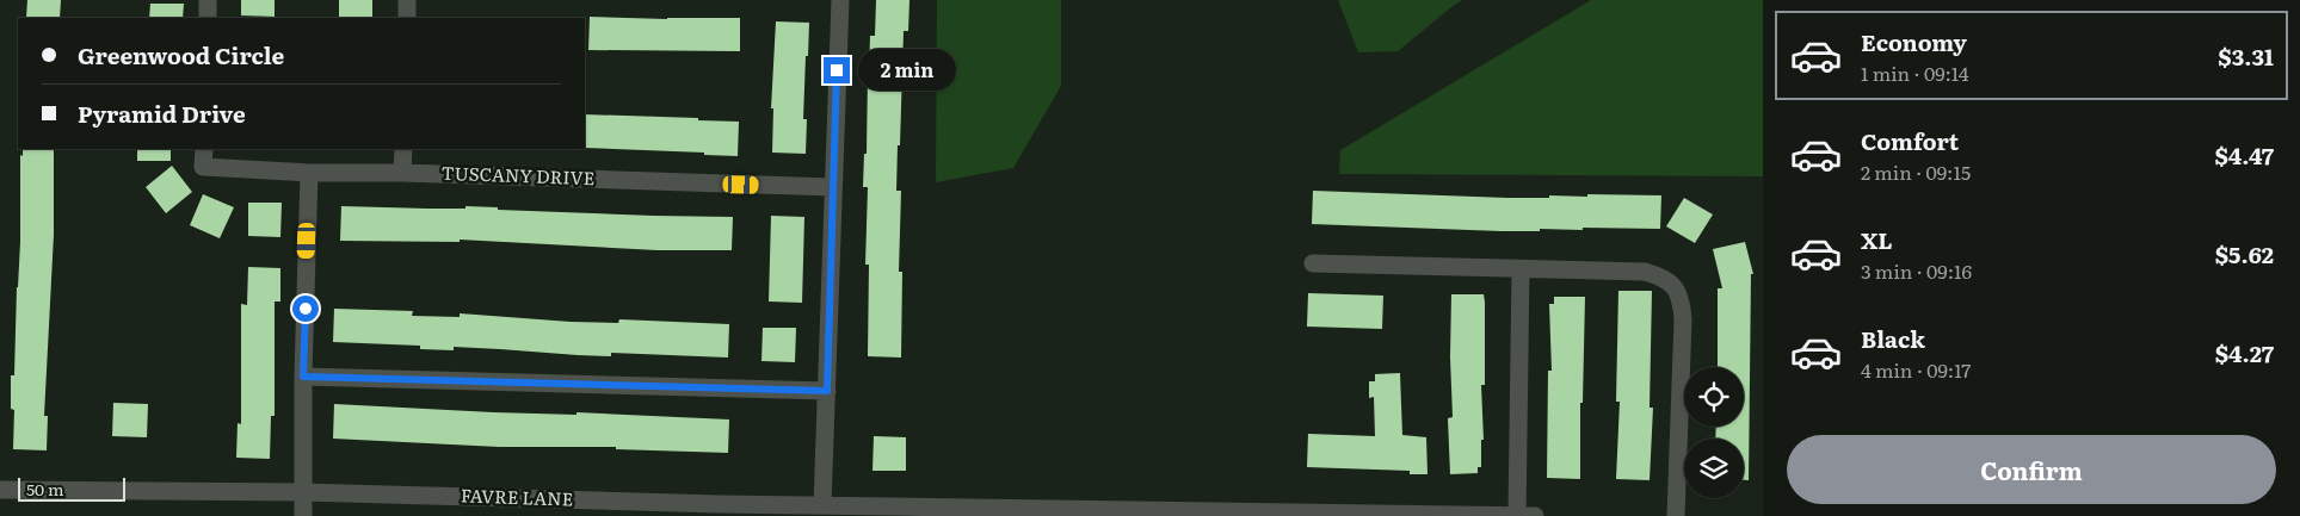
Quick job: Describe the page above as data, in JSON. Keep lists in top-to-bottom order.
{
  "streets": {
    "street": ["TUSCANY DRIVE", "FAVRE LANE"]
  },
  "scale_bar": "50 m",
  "page": {
    "list": [
      {
        "name": "Economy",
        "note": "1 min · 09:14",
        "value": "$3.31"
      },
      {
        "name": "Comfort",
        "note": "2 min · 09:15",
        "value": "$4.47"
      },
      {
        "name": "XL",
        "note": "3 min · 09:16",
        "value": "$5.62"
      },
      {
        "name": "Black",
        "note": "4 min · 09:17",
        "value": "$4.27"
      }
    ],
    "banner": ["Greenwood Circle", "Pyramid Drive"],
    "bubble": "2 min",
    "buttons": "Confirm",
    "scale": "50 m"
  }
}
